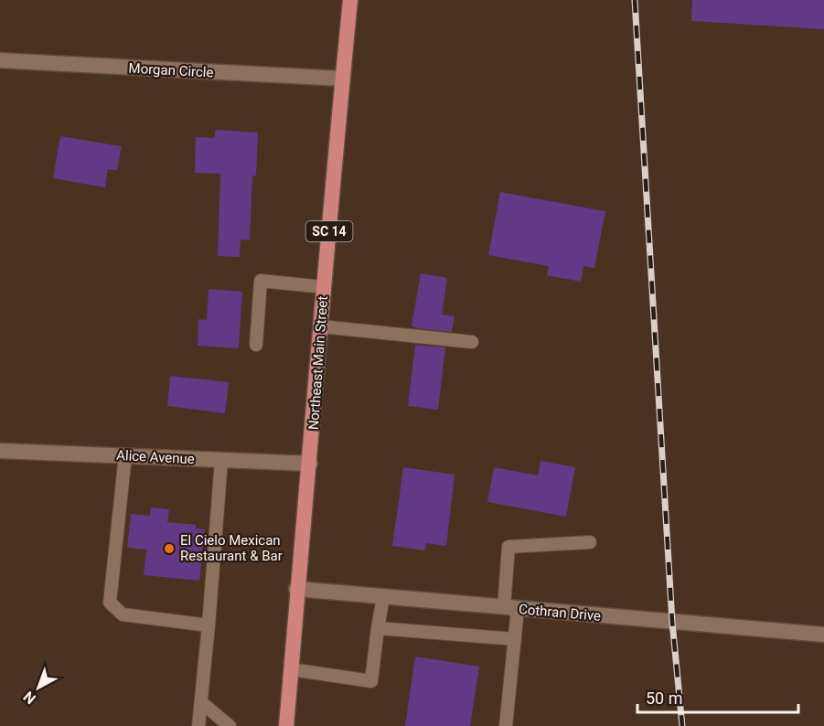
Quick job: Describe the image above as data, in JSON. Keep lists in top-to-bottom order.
{
  "streets": {
    "main road": ["SC 14", "Northeast Main Street"],
    "street": ["Morgan Circle", "Alice Avenue", "Cothran Drive"]
  },
  "crossings": [
    ["Morgan Circle", "Northeast Main Street"],
    ["Northeast Main Street", "Alice Avenue"],
    ["Northeast Main Street", "Cothran Drive"]
  ],
  "places": ["El Cielo Mexican Restaurant & Bar"],
  "scale_bar": "50 m",
  "north": "bottom left"
}
